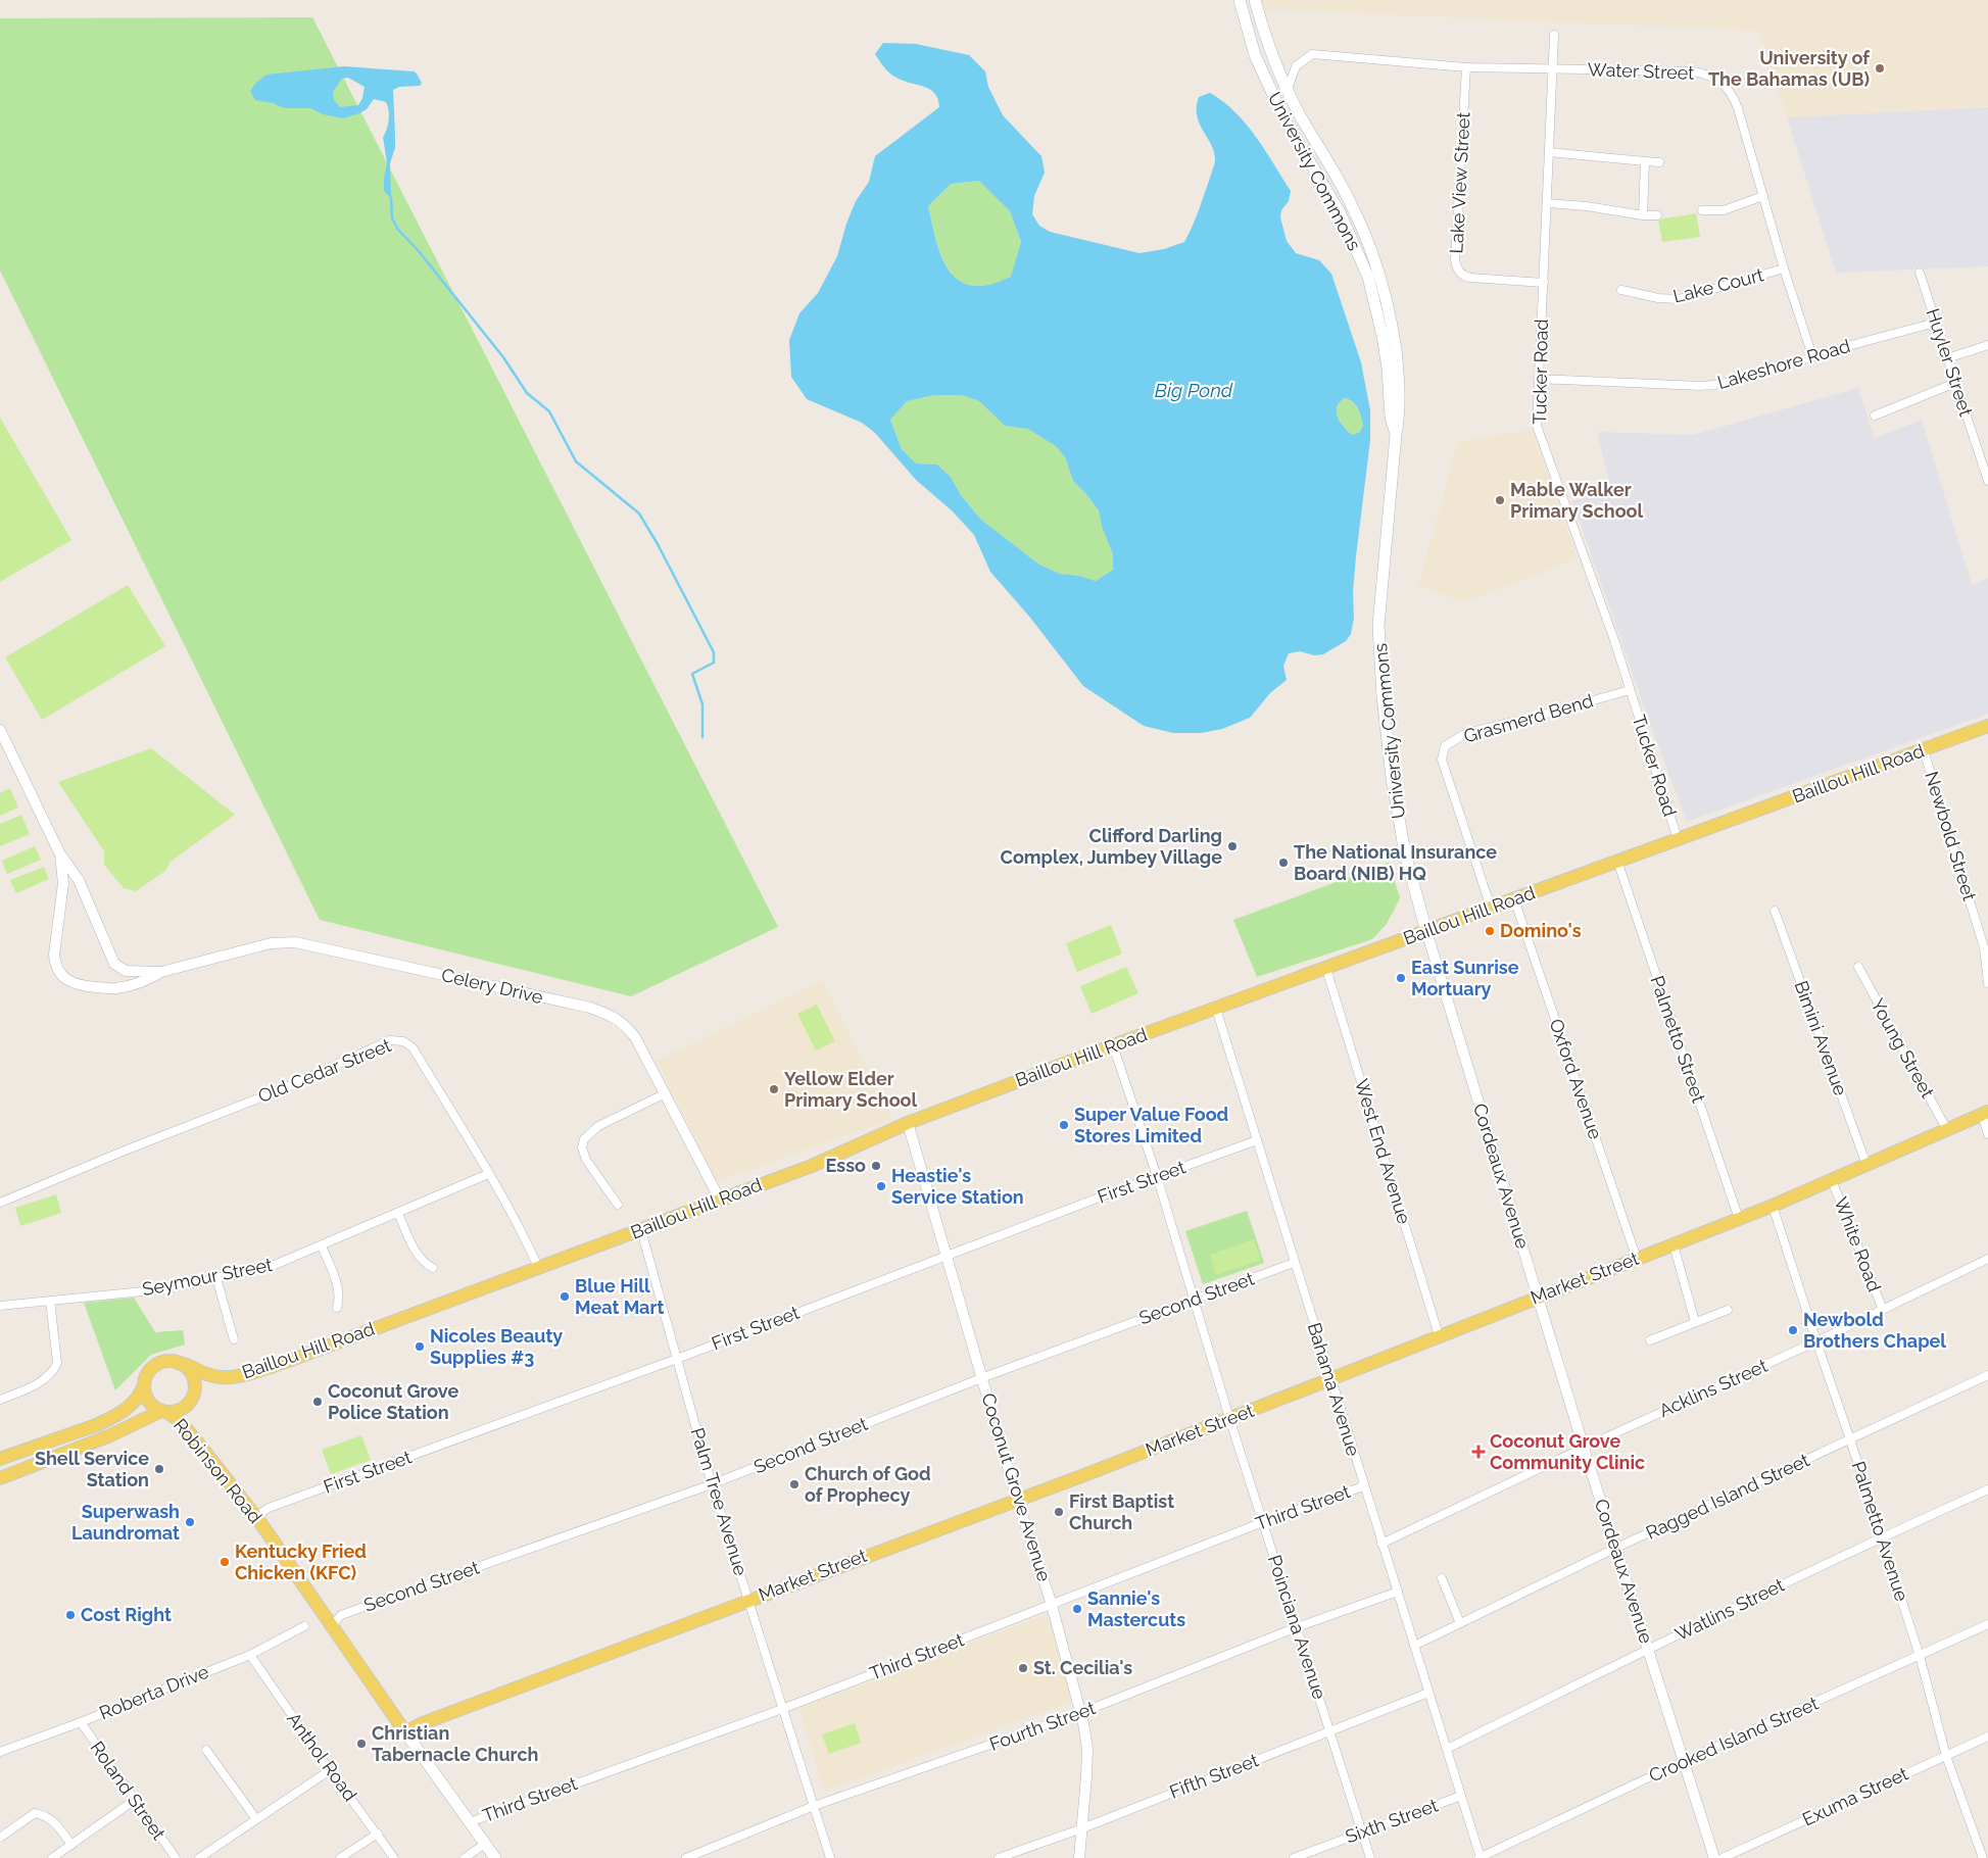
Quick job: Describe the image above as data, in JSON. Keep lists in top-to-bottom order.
{
  "streets": {
    "main road": [
      "University Commons",
      "Baillou Hill Road",
      "Market Street",
      "Robinson Road"
    ],
    "street": [
      "Water Street",
      "Lake View Street",
      "Lake Court",
      "Huyler Street",
      "Lakeshore Road",
      "Tucker Road",
      "Grasmerd Bend",
      "Newbold Street",
      "Celery Drive",
      "Bimini Avenue",
      "Palmetto Street",
      "Young Street",
      "Old Cedar Street",
      "Oxford Avenue",
      "West End Avenue",
      "Cordeaux Avenue",
      "First Street",
      "White Road",
      "Seymour Street",
      "Second Street",
      "Acklins Street",
      "Bahama Avenue",
      "Coconut Grove Avenue",
      "Ragged Island Street",
      "Palm Tree Avenue",
      "Third Street",
      "Palmetto Avenue",
      "Watlins Street",
      "Poinciana Avenue",
      "Roberta Drive",
      "Fourth Street",
      "Crooked Island Street",
      "Anthol Road",
      "Fifth Street",
      "Roland Street",
      "Exuma Street",
      "Sixth Street"
    ]
  },
  "crossings": [
    ["Water Street", "University Commons"],
    ["Water Street", "Lake View Street"],
    ["Water Street", "Lake Court"],
    ["Water Street", "Lakeshore Road"],
    ["Water Street", "Tucker Road"],
    ["University Commons", "Baillou Hill Road"],
    ["University Commons", "Cordeaux Avenue"],
    ["Lake View Street", "Tucker Road"],
    ["Huyler Street", "Lakeshore Road"],
    ["Lakeshore Road", "Tucker Road"],
    ["Tucker Road", "Grasmerd Bend"],
    ["Tucker Road", "Baillou Hill Road"],
    ["Grasmerd Bend", "Baillou Hill Road"],
    ["Baillou Hill Road", "Newbold Street"],
    ["Baillou Hill Road", "Celery Drive"],
    ["Baillou Hill Road", "Palmetto Street"],
    ["Baillou Hill Road", "Old Cedar Street"],
    ["Baillou Hill Road", "Oxford Avenue"],
    ["Baillou Hill Road", "West End Avenue"],
    ["Baillou Hill Road", "Cordeaux Avenue"],
    ["Baillou Hill Road", "Bahama Avenue"],
    ["Baillou Hill Road", "Robinson Road"],
    ["Baillou Hill Road", "Coconut Grove Avenue"],
    ["Baillou Hill Road", "Palm Tree Avenue"],
    ["Baillou Hill Road", "Poinciana Avenue"],
    ["Bimini Avenue", "Market Street"],
    ["Palmetto Street", "Market Street"],
    ["Young Street", "Market Street"],
    ["Old Cedar Street", "Seymour Street"],
    ["Oxford Avenue", "Market Street"],
    ["West End Avenue", "Market Street"],
    ["Cordeaux Avenue", "Market Street"],
    ["Cordeaux Avenue", "Acklins Street"],
    ["Cordeaux Avenue", "Ragged Island Street"],
    ["Cordeaux Avenue", "Watlins Street"],
    ["Cordeaux Avenue", "Crooked Island Street"],
    ["First Street", "Bahama Avenue"],
    ["First Street", "Robinson Road"],
    ["First Street", "Coconut Grove Avenue"],
    ["First Street", "Palm Tree Avenue"],
    ["First Street", "Poinciana Avenue"],
    ["White Road", "Market Street"],
    ["White Road", "Acklins Street"],
    ["Market Street", "Bahama Avenue"],
    ["Market Street", "Robinson Road"],
    ["Market Street", "Coconut Grove Avenue"],
    ["Market Street", "Palm Tree Avenue"],
    ["Market Street", "Palmetto Avenue"],
    ["Market Street", "Poinciana Avenue"],
    ["Second Street", "Bahama Avenue"],
    ["Second Street", "Robinson Road"],
    ["Second Street", "Coconut Grove Avenue"],
    ["Second Street", "Palm Tree Avenue"],
    ["Second Street", "Poinciana Avenue"],
    ["Acklins Street", "Bahama Avenue"],
    ["Acklins Street", "Palmetto Avenue"],
    ["Bahama Avenue", "Ragged Island Street"],
    ["Bahama Avenue", "Third Street"],
    ["Bahama Avenue", "Watlins Street"],
    ["Bahama Avenue", "Fourth Street"],
    ["Bahama Avenue", "Crooked Island Street"],
    ["Bahama Avenue", "Fifth Street"],
    ["Bahama Avenue", "Sixth Street"],
    ["Robinson Road", "Third Street"],
    ["Coconut Grove Avenue", "Third Street"],
    ["Coconut Grove Avenue", "Fourth Street"],
    ["Coconut Grove Avenue", "Fifth Street"],
    ["Ragged Island Street", "Palmetto Avenue"],
    ["Palm Tree Avenue", "Third Street"],
    ["Palm Tree Avenue", "Fourth Street"],
    ["Third Street", "Poinciana Avenue"],
    ["Palmetto Avenue", "Watlins Street"],
    ["Palmetto Avenue", "Crooked Island Street"],
    ["Palmetto Avenue", "Exuma Street"],
    ["Poinciana Avenue", "Fourth Street"],
    ["Poinciana Avenue", "Fifth Street"],
    ["Poinciana Avenue", "Sixth Street"],
    ["Roberta Drive", "Anthol Road"],
    ["Roberta Drive", "Roland Street"]
  ],
  "water": ["Big Pond"],
  "places": {
    "other": [
      "University of The Bahamas (UB)",
      "Mable Walker Primary School",
      "Clifford Darling Complex, Jumbey Village",
      "The National Insurance Board (NIB) HQ",
      "Domino's",
      "East Sunrise Mortuary",
      "Yellow Elder Primary School",
      "Super Value Food Stores Limited",
      "Esso",
      "Heastie's Service Station",
      "Blue Hill Meat Mart",
      "Newbold Brothers Chapel",
      "Nicoles Beauty Supplies #3",
      "Coconut Grove Police Station",
      "Shell Service Station",
      "Church of God of Prophecy",
      "First Baptist Church",
      "Superwash Laundromat",
      "Kentucky Fried Chicken (KFC)",
      "Sannie's Mastercuts",
      "Cost Right",
      "St. Cecilia's",
      "Christian Tabernacle Church"
    ],
    "health": ["Coconut Grove Community Clinic"]
  }
}
